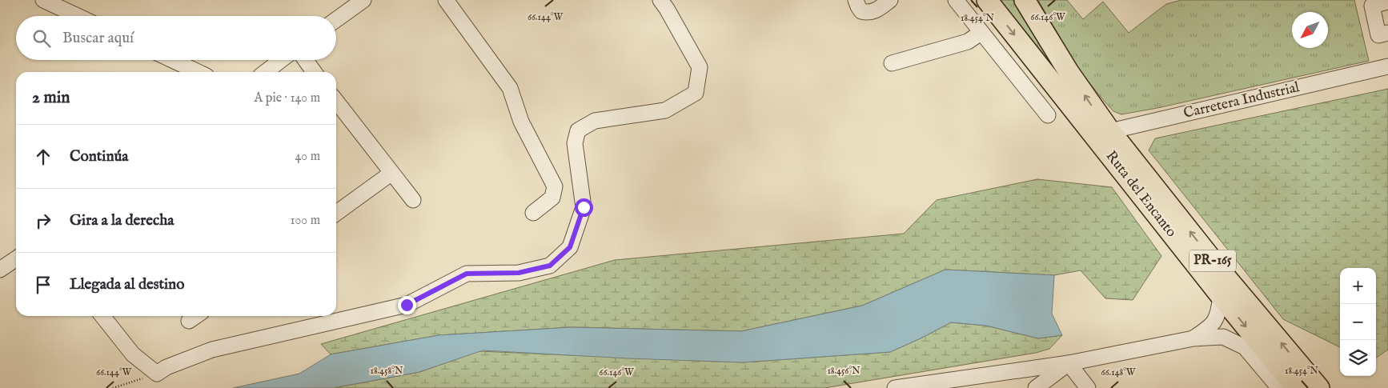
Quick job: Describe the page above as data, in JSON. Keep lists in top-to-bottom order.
{
  "streets": {
    "main road": ["Ruta del Encanto", "PR-165"],
    "street": ["Carretera Industrial"]
  },
  "crossings": [
    ["Carretera Industrial", "Ruta del Encanto"]
  ],
  "north": "bottom left",
  "page": {
    "search": "Buscar aquí",
    "heading": ["2 min", "A pie · 140 m"],
    "list": [
      ["Continúa", "40 m"],
      ["Gira a la derecha", "100 m"],
      "Llegada al destino"
    ],
    "map_buttons": ["+", "−"]
  },
  "coordinates": [
    "66.144°W",
    "66.146°W",
    "18.454°N",
    "18.458°N",
    "18.456°N",
    "66.148°W"
  ]
}
